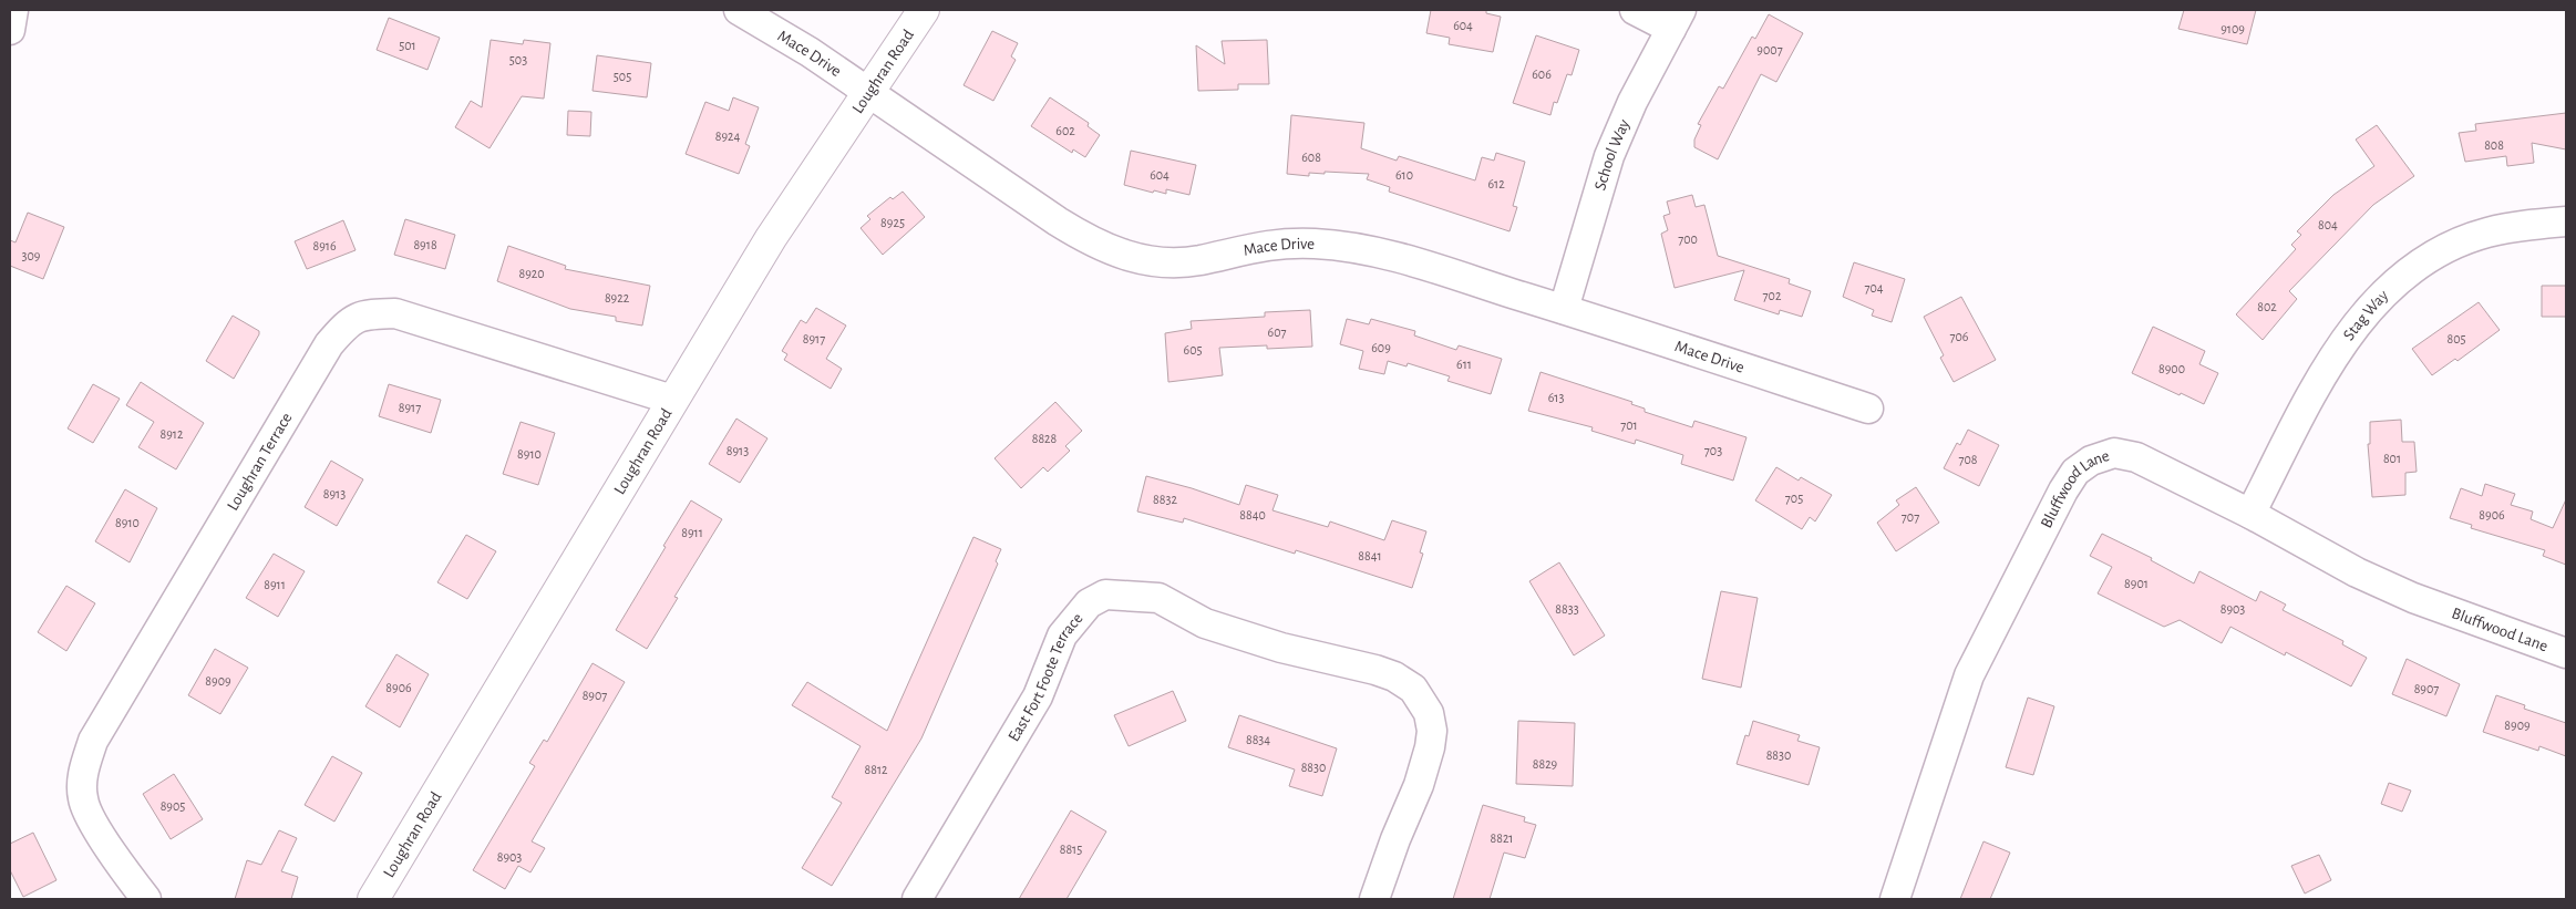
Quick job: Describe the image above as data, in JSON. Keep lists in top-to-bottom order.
{
  "streets": {
    "street": [
      "Mace Drive",
      "Loughran Road",
      "School Way",
      "Stag Way",
      "Loughran Terrace",
      "Bluffwood Lane",
      "East Fort Foote Terrace"
    ]
  },
  "crossings": [
    ["Mace Drive", "Loughran Road"],
    ["Mace Drive", "School Way"],
    ["Loughran Road", "Loughran Terrace"],
    ["Stag Way", "Bluffwood Lane"]
  ],
  "house_numbers": [
    "604",
    "9109",
    "501",
    "9007",
    "503",
    "606",
    "505",
    "602",
    "8924",
    "808",
    "608",
    "604",
    "610",
    "612",
    "8925",
    "804",
    "700",
    "8918",
    "8916",
    "309",
    "8920",
    "704",
    "702",
    "8922",
    "802",
    "607",
    "706",
    "8917",
    "805",
    "609",
    "605",
    "611",
    "8900",
    "613",
    "8917",
    "701",
    "8912",
    "8828",
    "8913",
    "703",
    "8910",
    "801",
    "708",
    "8913",
    "705",
    "8832",
    "8840",
    "8906",
    "707",
    "8910",
    "8911",
    "8841",
    "8901",
    "8911",
    "8833",
    "8903",
    "8909",
    "8906",
    "8907",
    "8907",
    "8909",
    "8834",
    "8830",
    "8829",
    "8830",
    "8812",
    "8905",
    "8821",
    "8815",
    "8903"
  ]
}
